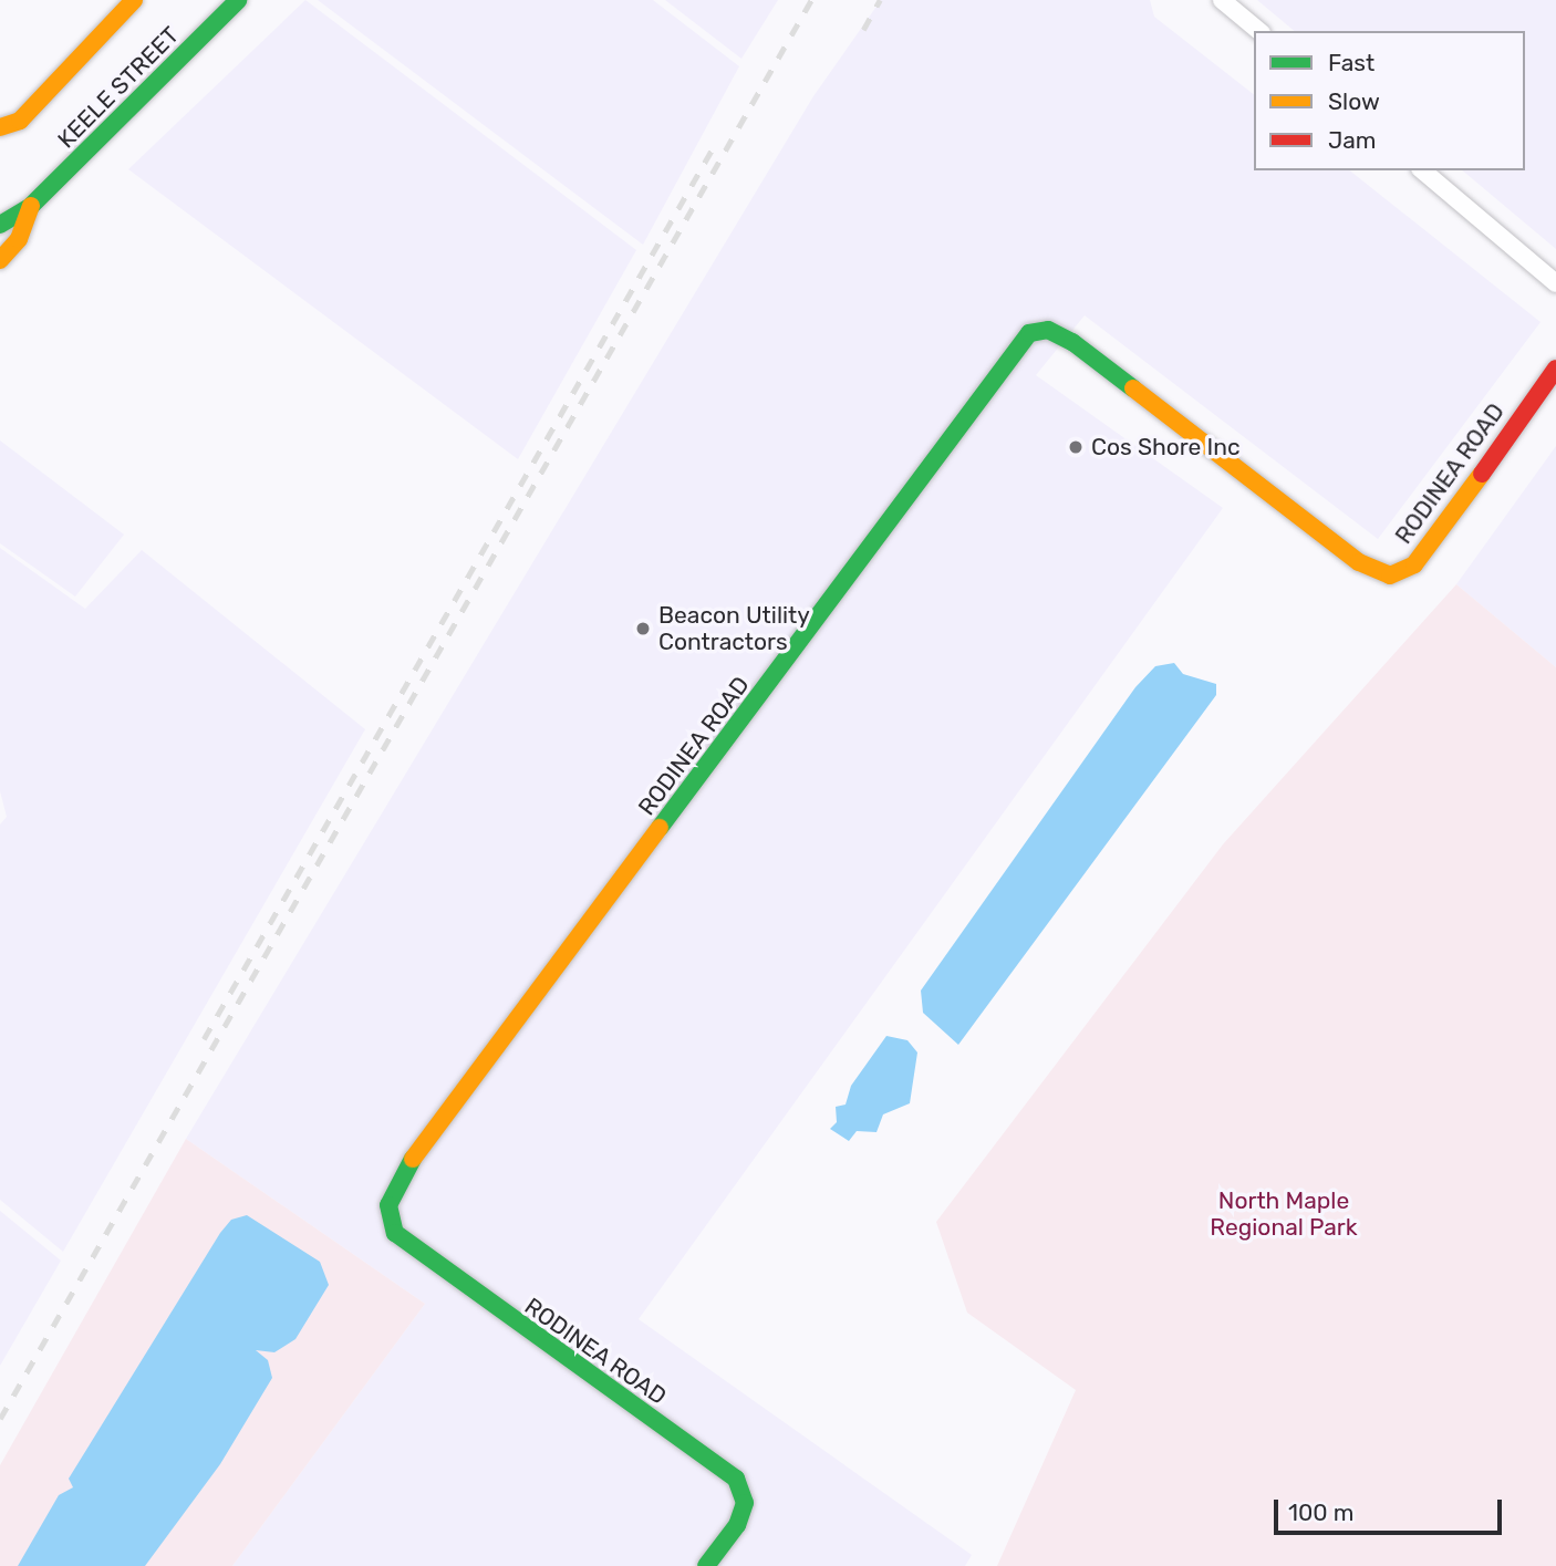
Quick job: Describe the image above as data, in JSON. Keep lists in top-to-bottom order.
{
  "streets": {
    "street": ["KEELE STREET", "RODINEA ROAD"]
  },
  "parks": ["North Maple Regional Park"],
  "places": ["Cos Shore Inc", "Beacon Utility Contractors"],
  "legend": ["Fast", "Slow", "Jam"],
  "scale_bar": "100 m"
}
